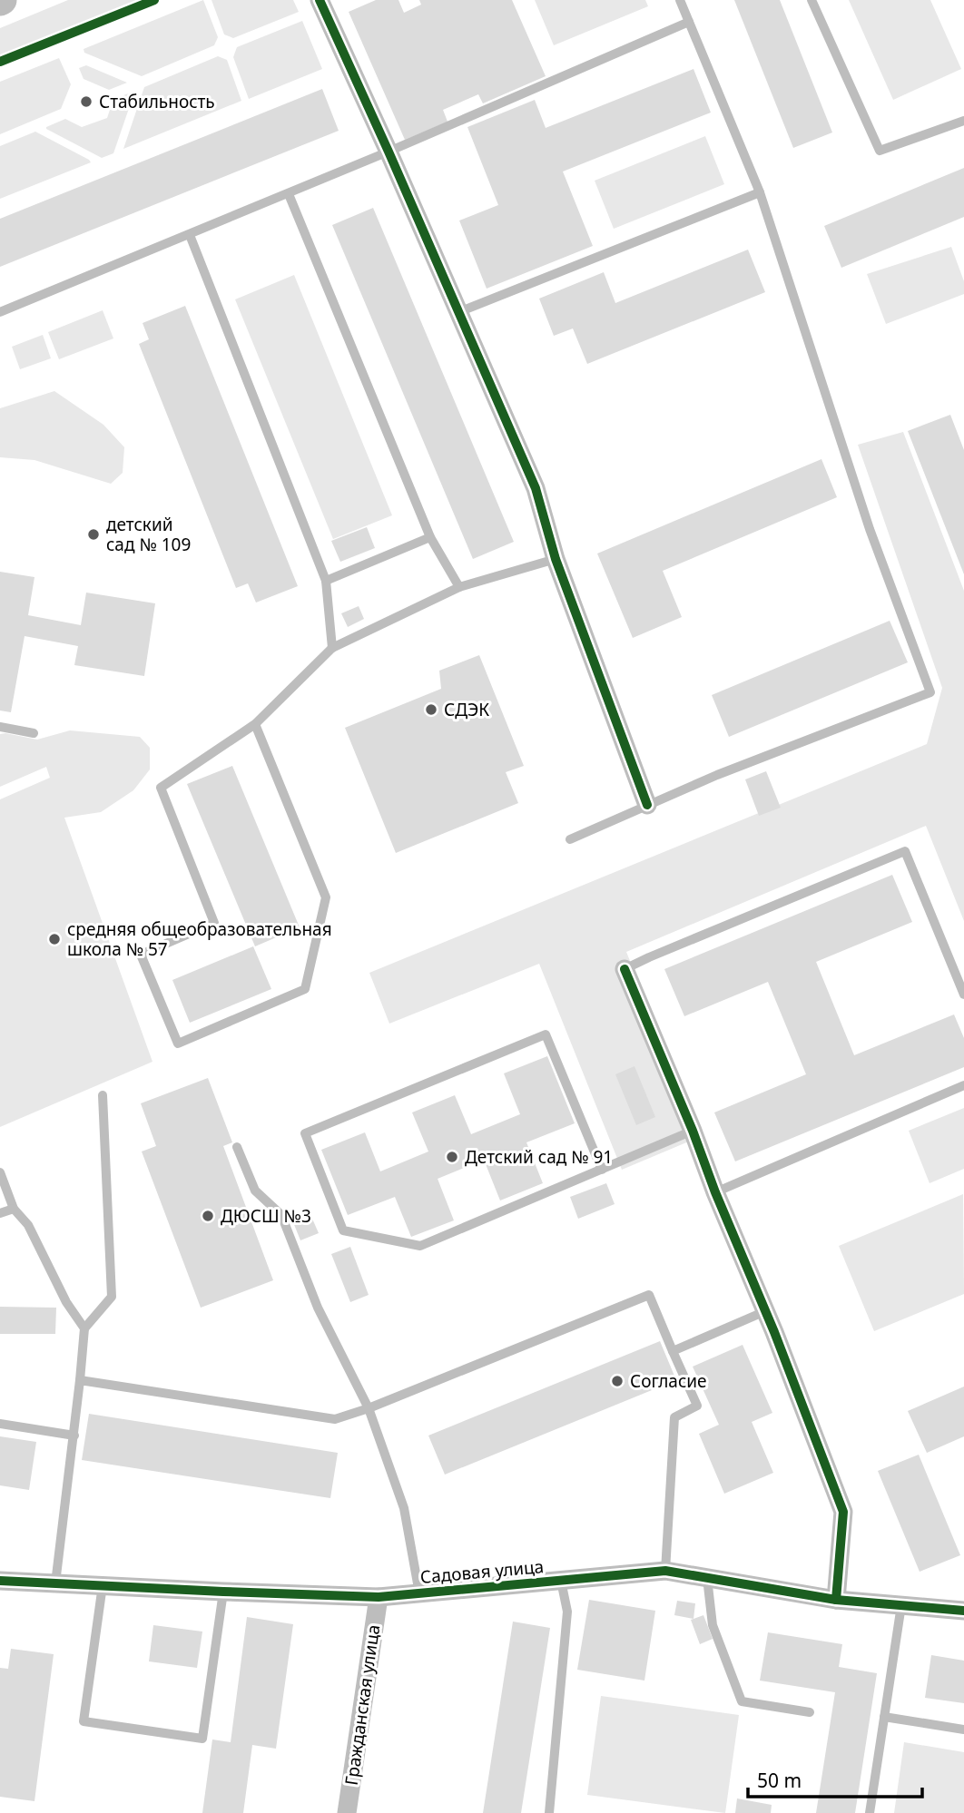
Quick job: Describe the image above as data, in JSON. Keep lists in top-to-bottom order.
{
  "streets": {
    "street": ["Садовая улица", "Гражданская улица"]
  },
  "crossings": [
    ["Садовая улица", "Гражданская улица"]
  ],
  "places": [
    "Стабильность",
    "детский сад № 109",
    "СДЭК",
    "средняя общеобразовательная школа № 57",
    "Детский сад № 91",
    "ДЮСШ №3",
    "Согласие"
  ],
  "scale_bar": "50 m"
}
